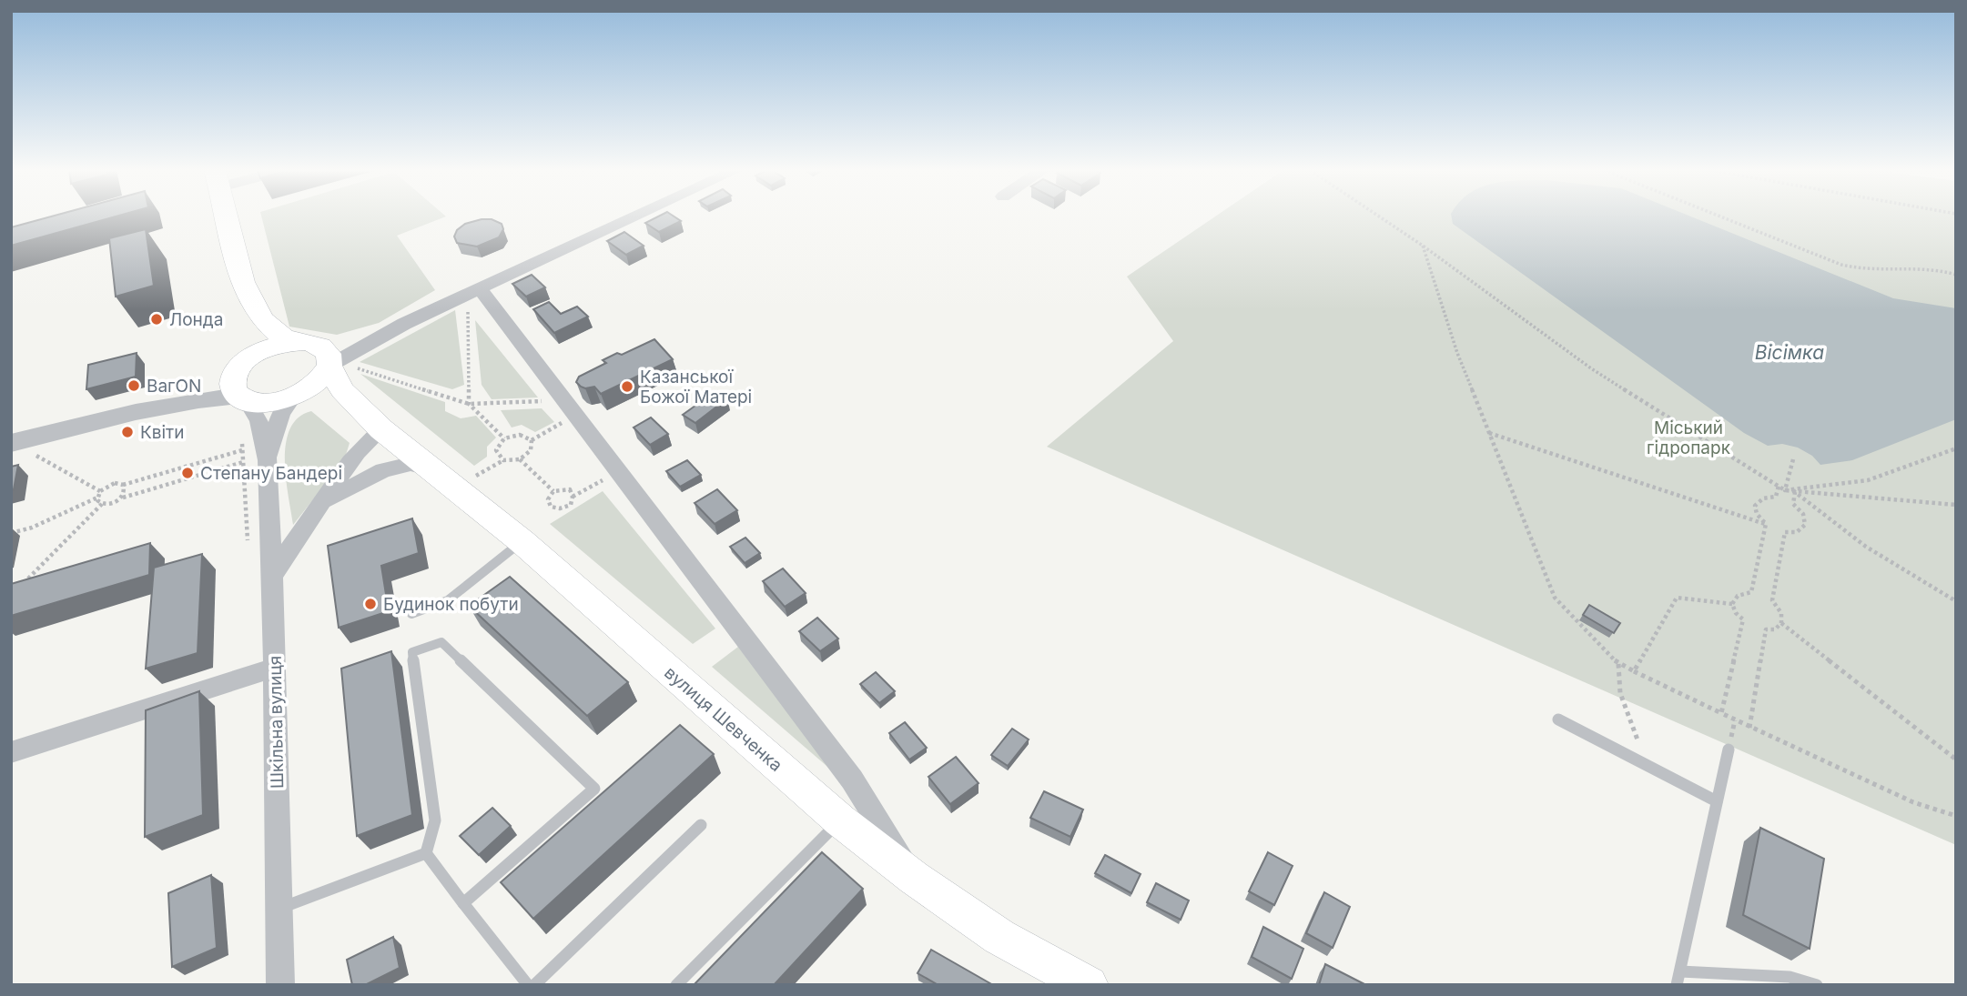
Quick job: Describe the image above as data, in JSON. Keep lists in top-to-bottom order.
{
  "streets": {
    "main road": ["вулиця Шевченка"],
    "street": ["Шкільна вулиця"]
  },
  "water": ["Вісімка"],
  "parks": ["Міський гідропарк"],
  "places": [
    "Лонда",
    "ВагON",
    "Казанської Божої Матері",
    "Квiти",
    "Степану Бандері",
    "Будинок побути"
  ]
}
